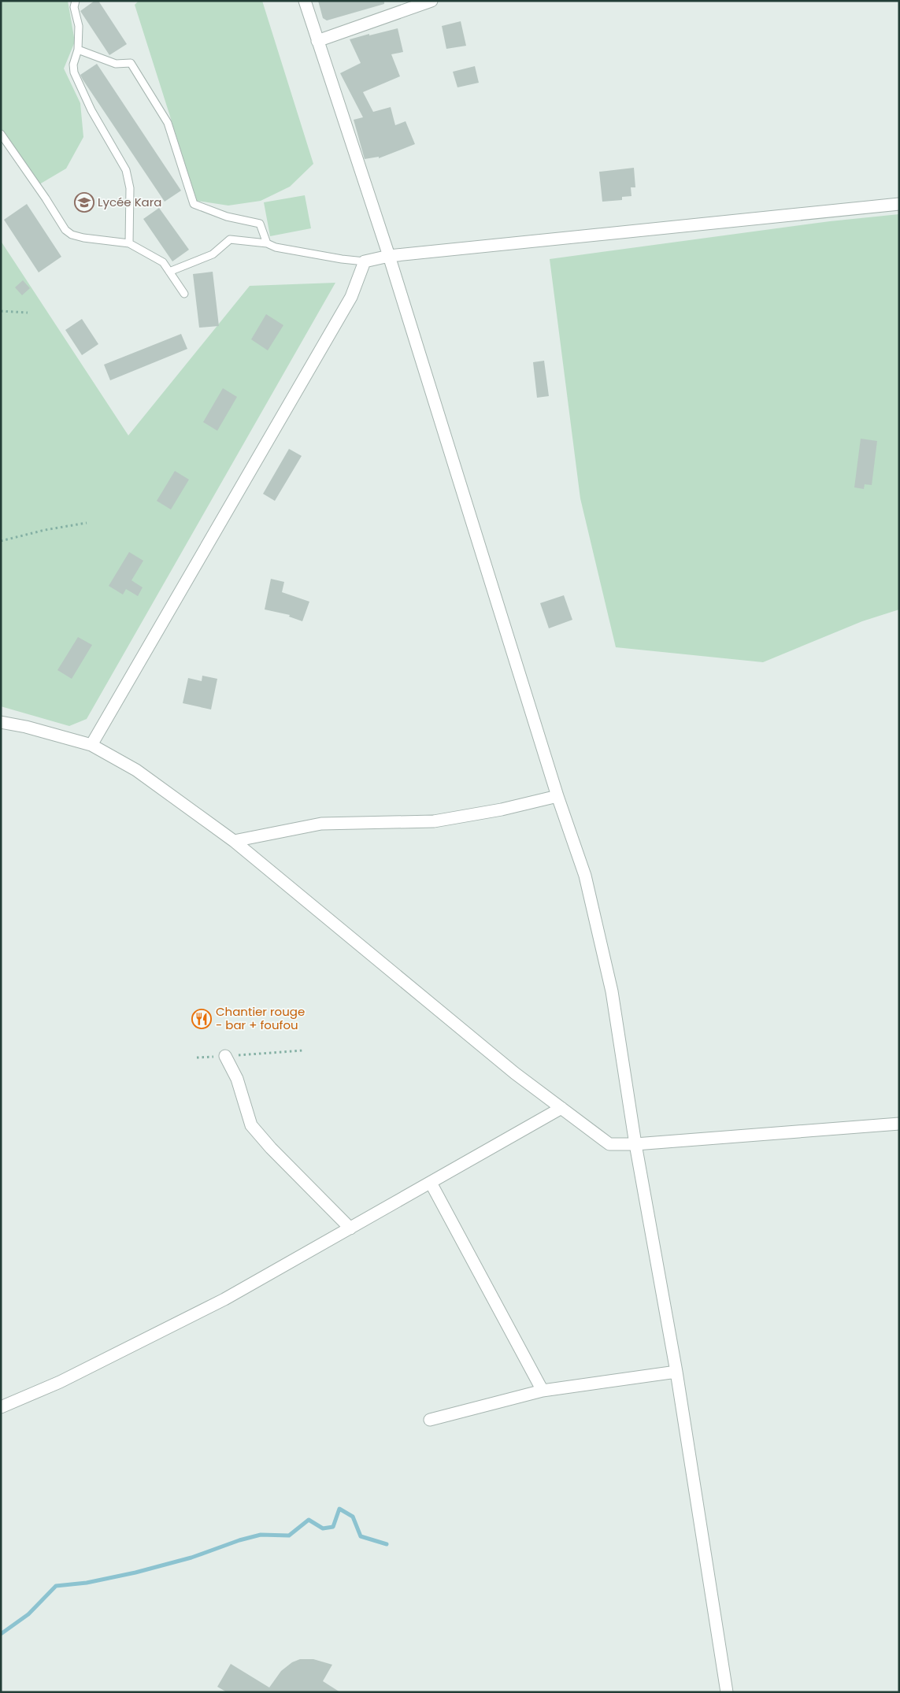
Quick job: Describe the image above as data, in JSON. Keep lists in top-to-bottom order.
{
  "places": {
    "school or university": ["Lycée Kara"],
    "restaurant": ["Chantier rouge - bar + foufou"]
  }
}
